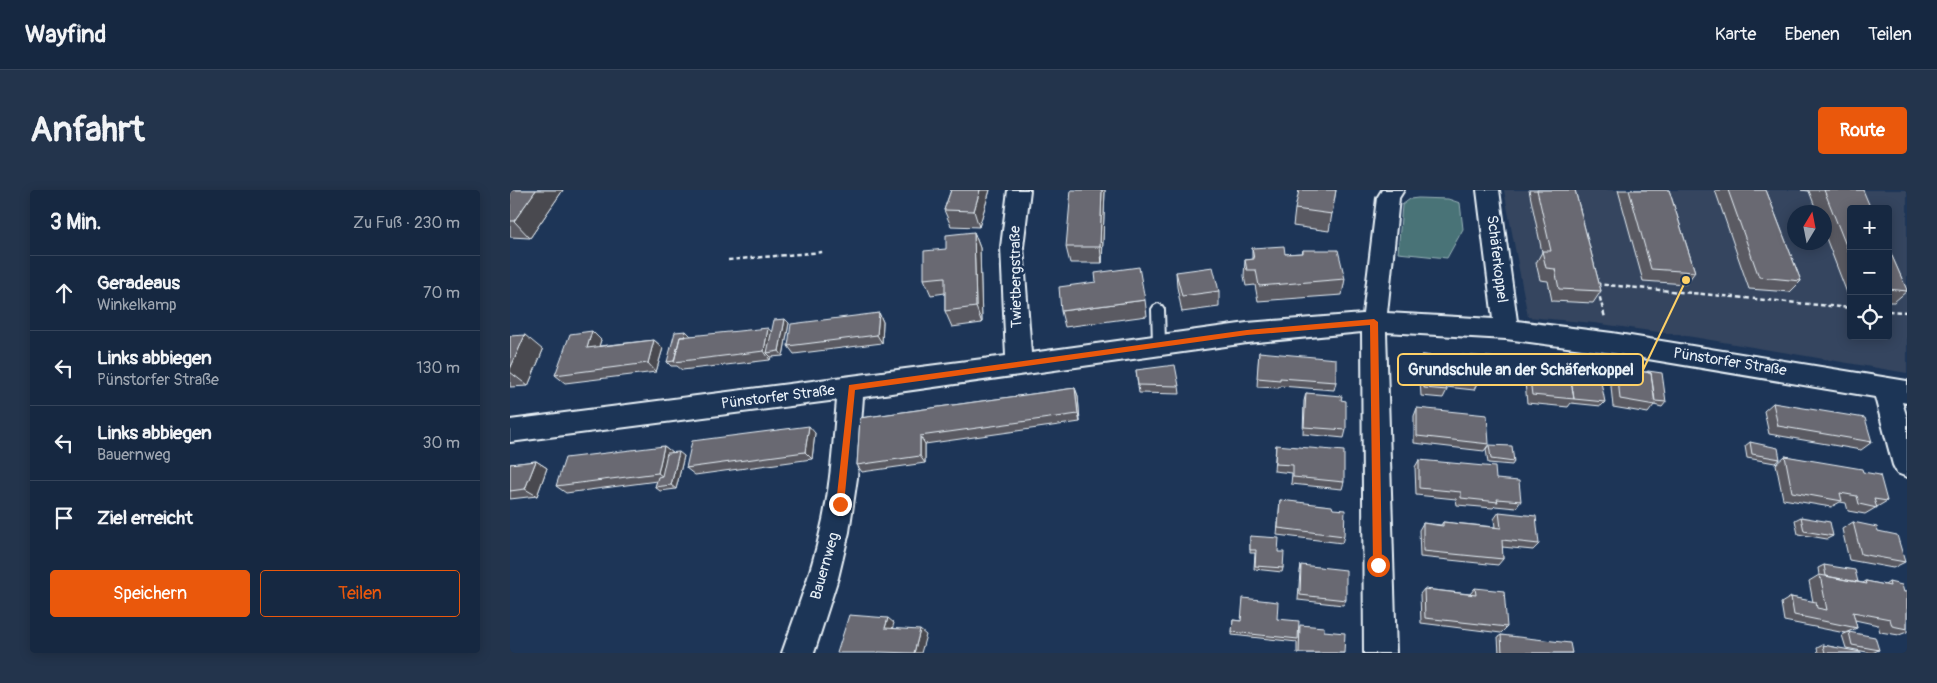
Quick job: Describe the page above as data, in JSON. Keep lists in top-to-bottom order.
{
  "streets": {
    "street": [
      "Schäferkoppel",
      "Twietbergstraße",
      "Pünstorfer Straße",
      "Bauernweg"
    ]
  },
  "crossings": [
    ["Schäferkoppel", "Pünstorfer Straße"],
    ["Twietbergstraße", "Pünstorfer Straße"],
    ["Pünstorfer Straße", "Bauernweg"]
  ],
  "places": ["Grundschule an der Schäferkoppel"],
  "north": "top",
  "page": {
    "header": "Wayfind",
    "nav": ["Karte", "Ebenen", "Teilen"],
    "buttons": [
      "Route",
      ["Speichern", "Teilen"]
    ],
    "title": "Anfahrt",
    "heading": ["3 Min.", "Zu Fuß · 230 m"],
    "map_buttons": ["+", "−"],
    "list": [
      ["Geradeaus", "Winkelkamp", "70 m"],
      ["Links abbiegen", "Pünstorfer Straße", "130 m"],
      ["Links abbiegen", "Bauernweg", "30 m"],
      "Ziel erreicht"
    ]
  }
}
